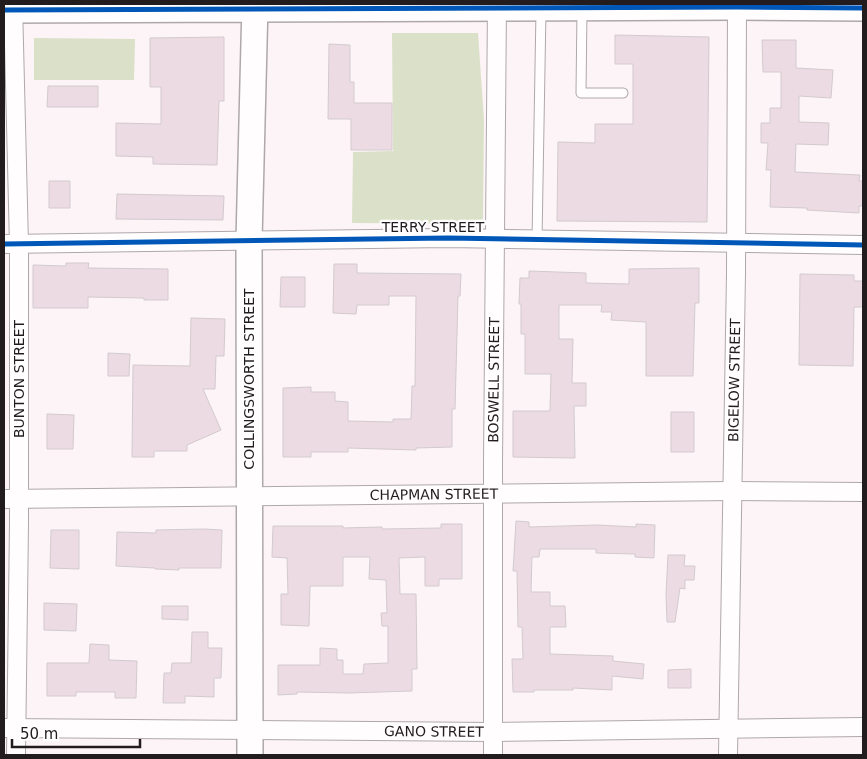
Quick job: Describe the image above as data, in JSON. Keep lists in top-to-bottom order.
{
  "streets": {
    "main road": ["COLLINGSWORTH STREET"],
    "street": [
      "TERRY STREET",
      "BUNTON STREET",
      "BOSWELL STREET",
      "BIGELOW STREET",
      "CHAPMAN STREET",
      "GANO STREET"
    ]
  },
  "crossings": [
    ["TERRY STREET", "BUNTON STREET"],
    ["TERRY STREET", "COLLINGSWORTH STREET"],
    ["TERRY STREET", "BOSWELL STREET"],
    ["TERRY STREET", "BIGELOW STREET"],
    ["BUNTON STREET", "CHAPMAN STREET"],
    ["BUNTON STREET", "GANO STREET"],
    ["COLLINGSWORTH STREET", "CHAPMAN STREET"],
    ["COLLINGSWORTH STREET", "GANO STREET"],
    ["BOSWELL STREET", "CHAPMAN STREET"],
    ["BOSWELL STREET", "GANO STREET"],
    ["BIGELOW STREET", "CHAPMAN STREET"],
    ["BIGELOW STREET", "GANO STREET"]
  ],
  "scale_bar": "50 m"
}
